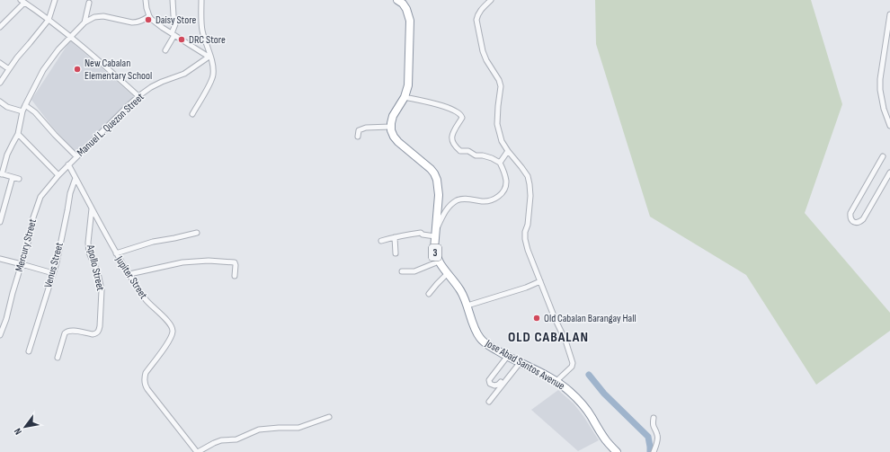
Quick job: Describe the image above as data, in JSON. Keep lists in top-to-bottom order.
{
  "streets": {
    "highway": ["3", "Jose Abad Santos Avenue"],
    "street": [
      "Manuel L. Quezon Street",
      "Mercury Street",
      "Venus Street",
      "Apollo Street",
      "Jupiter Street"
    ]
  },
  "crossings": [
    ["Manuel L. Quezon Street", "Mercury Street"],
    ["Manuel L. Quezon Street", "Jupiter Street"],
    ["Mercury Street", "Jupiter Street"],
    ["Venus Street", "Jupiter Street"],
    ["Apollo Street", "Jupiter Street"]
  ],
  "districts": ["OLD CABALAN"],
  "places": [
    "Daisy Store",
    "DRC Store",
    "New Cabalan Elementary School",
    "Old Cabalan Barangay Hall"
  ],
  "north": "bottom left"
}
